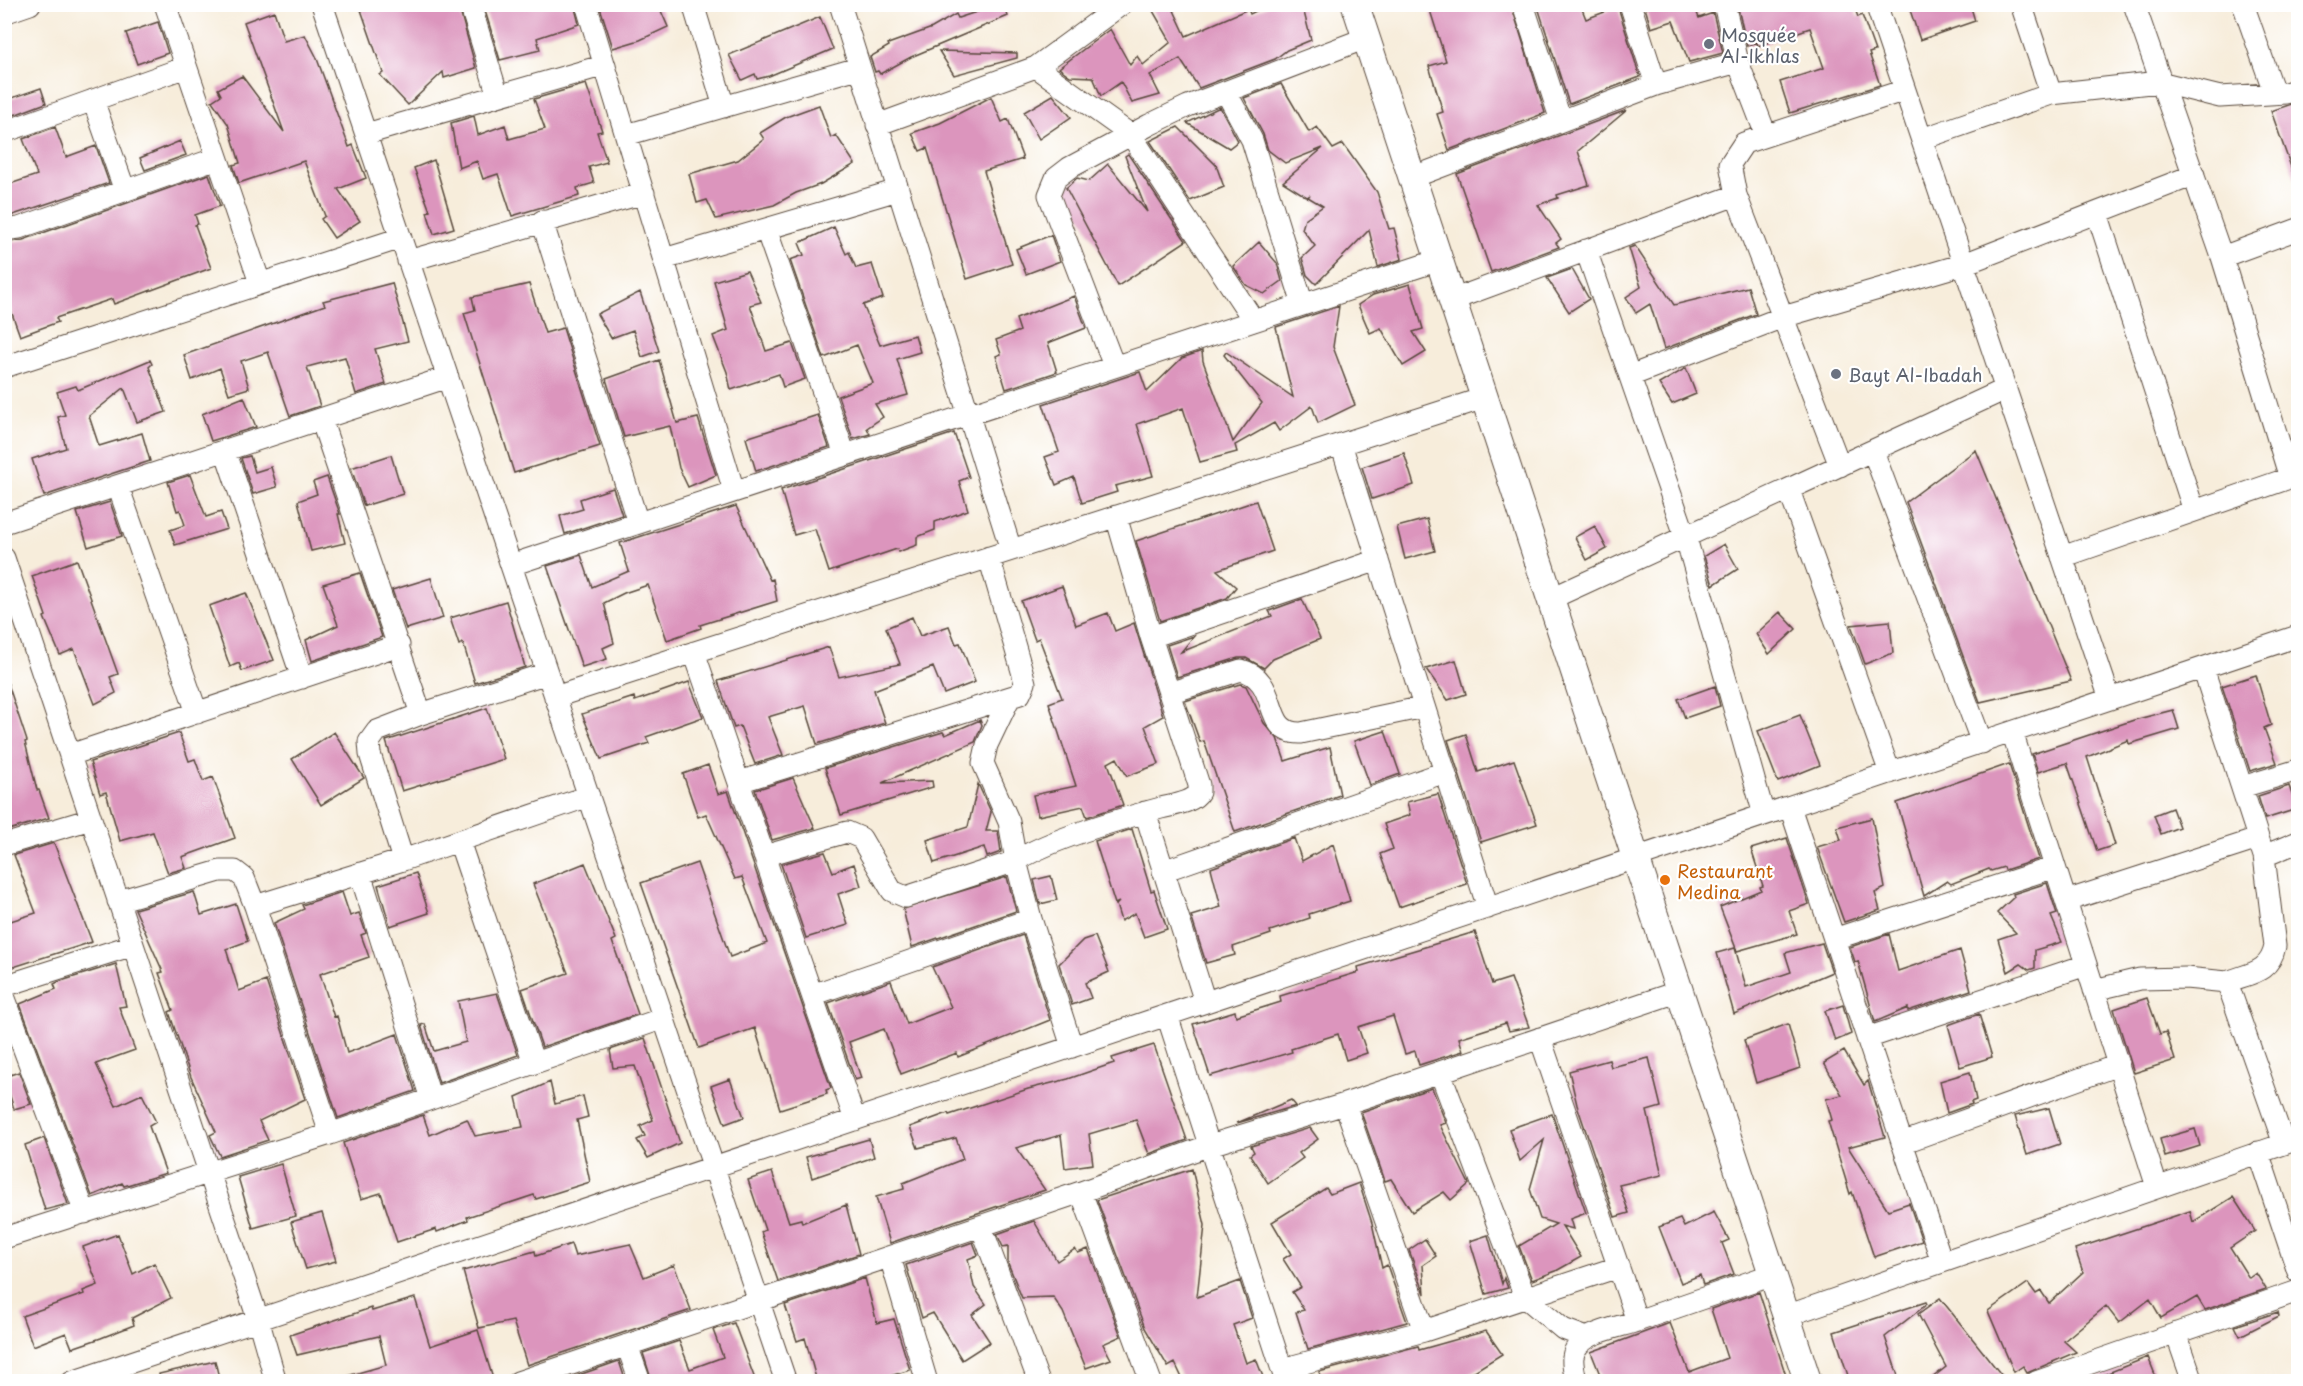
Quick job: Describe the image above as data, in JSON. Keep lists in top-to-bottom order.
{
  "places": ["Mosquée Al-Ikhlas", "Bayt Al-Ibadah", "Restaurant Medina"]
}
